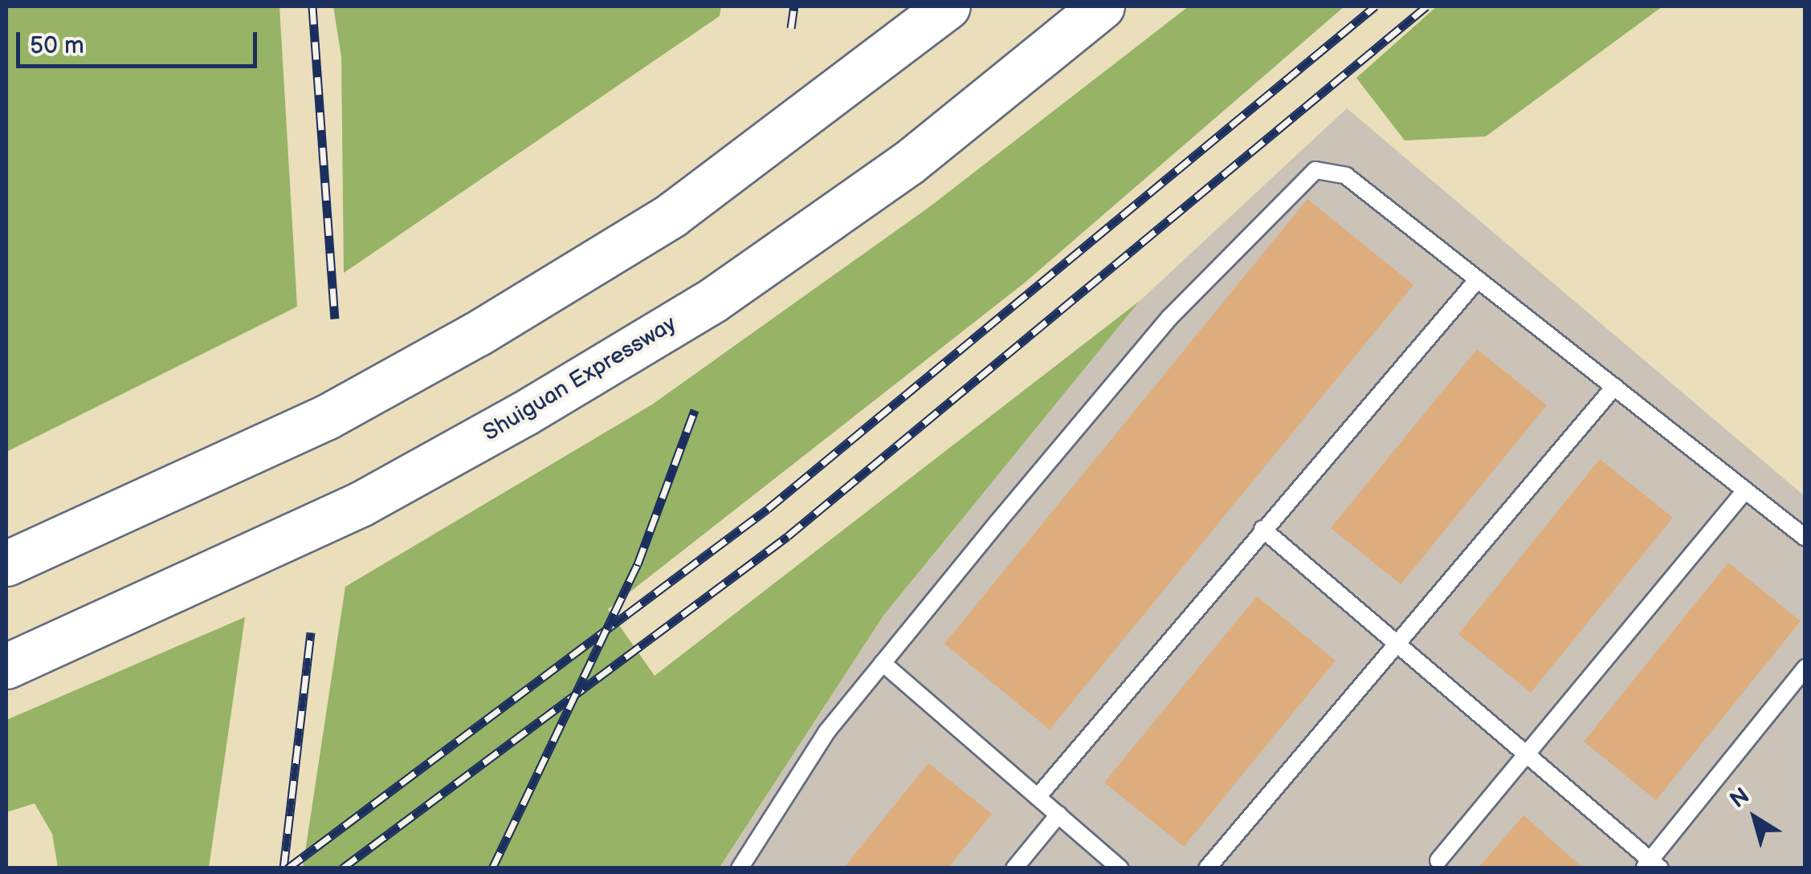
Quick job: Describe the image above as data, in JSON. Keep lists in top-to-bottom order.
{
  "streets": {
    "highway": ["Shuiguan Expressway"]
  },
  "scale_bar": "50 m",
  "north": "top left"
}
